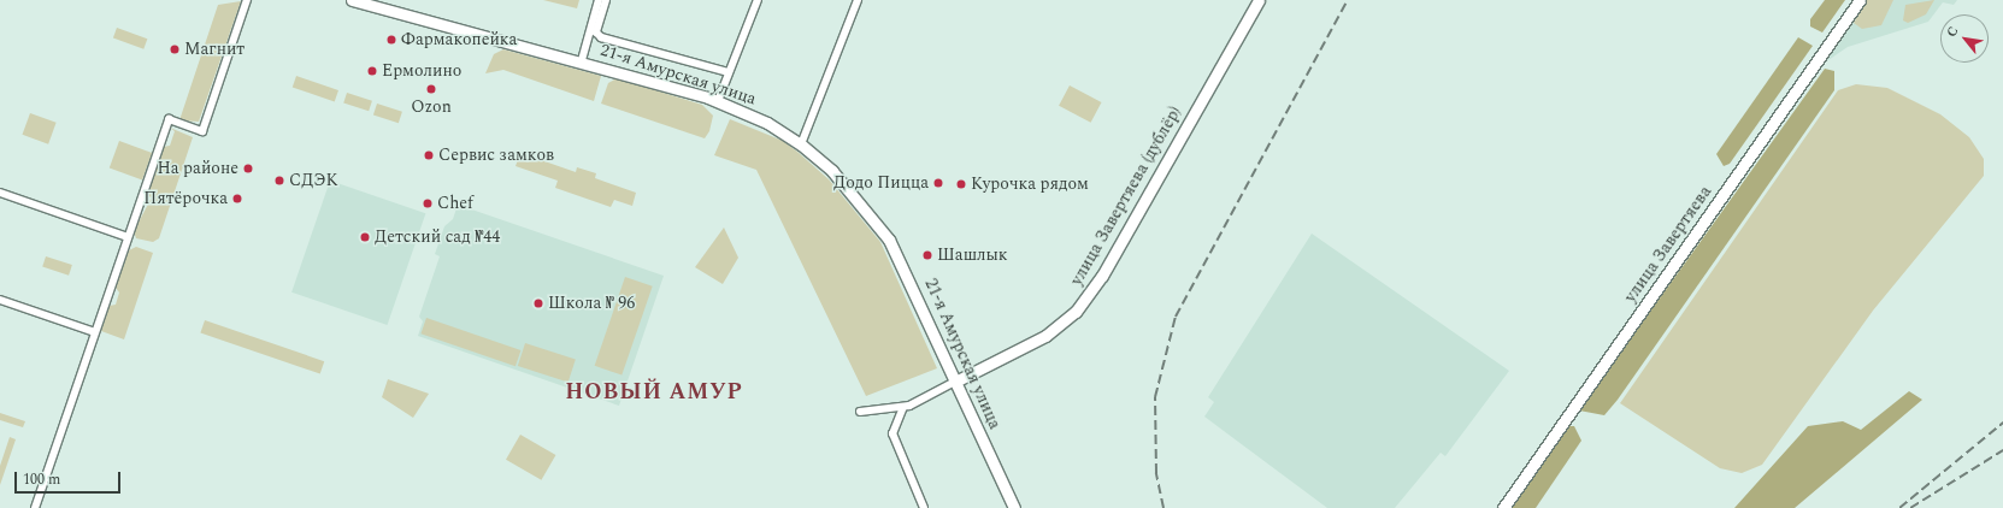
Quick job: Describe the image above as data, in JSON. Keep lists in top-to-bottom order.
{
  "streets": {
    "main road": ["21-я Амурская улица", "улица Завертяева (дублёр)", "улица Завертяева"]
  },
  "crossings": [
    ["21-я Амурская улица", "улица Завертяева (дублёр)"]
  ],
  "districts": ["НОВЫЙ АМУР"],
  "places": [
    "Фармакопейка",
    "Магнит",
    "Ермолино",
    "Ozon",
    "Сервис замков",
    "На районе",
    "СДЭК",
    "Додо Пицца",
    "Курочка рядом",
    "Пятёрочка",
    "Chef",
    "Детский сад №44",
    "Шашлык",
    "Школа № 96"
  ],
  "scale_bar": "100 m",
  "north": "top left"
}
